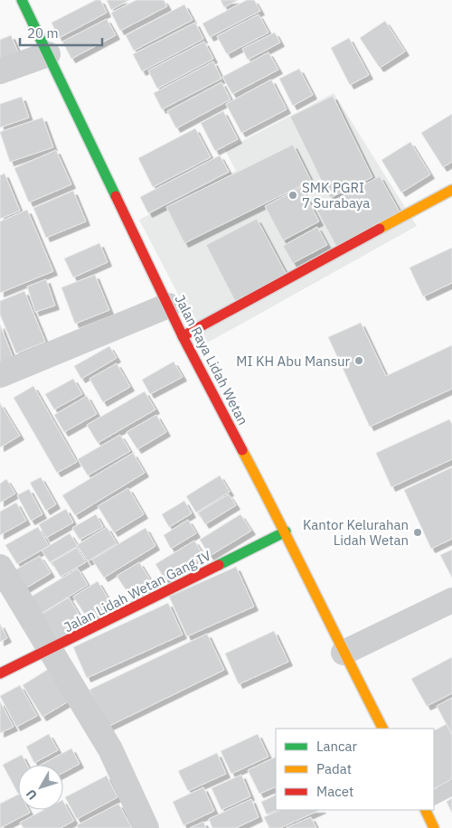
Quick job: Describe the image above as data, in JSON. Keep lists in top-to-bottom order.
{
  "streets": {
    "main road": ["Jalan Raya Lidah Wetan", "Jalan Lidah Wetan Gang IV"]
  },
  "crossings": [
    ["Jalan Raya Lidah Wetan", "Jalan Lidah Wetan Gang IV"]
  ],
  "places": ["SMK PGRI 7 Surabaya", "MI KH Abu Mansur", "Kantor Kelurahan Lidah Wetan"],
  "legend": ["Lancar", "Padat", "Macet"],
  "scale_bar": "20 m",
  "north": "bottom left"
}
